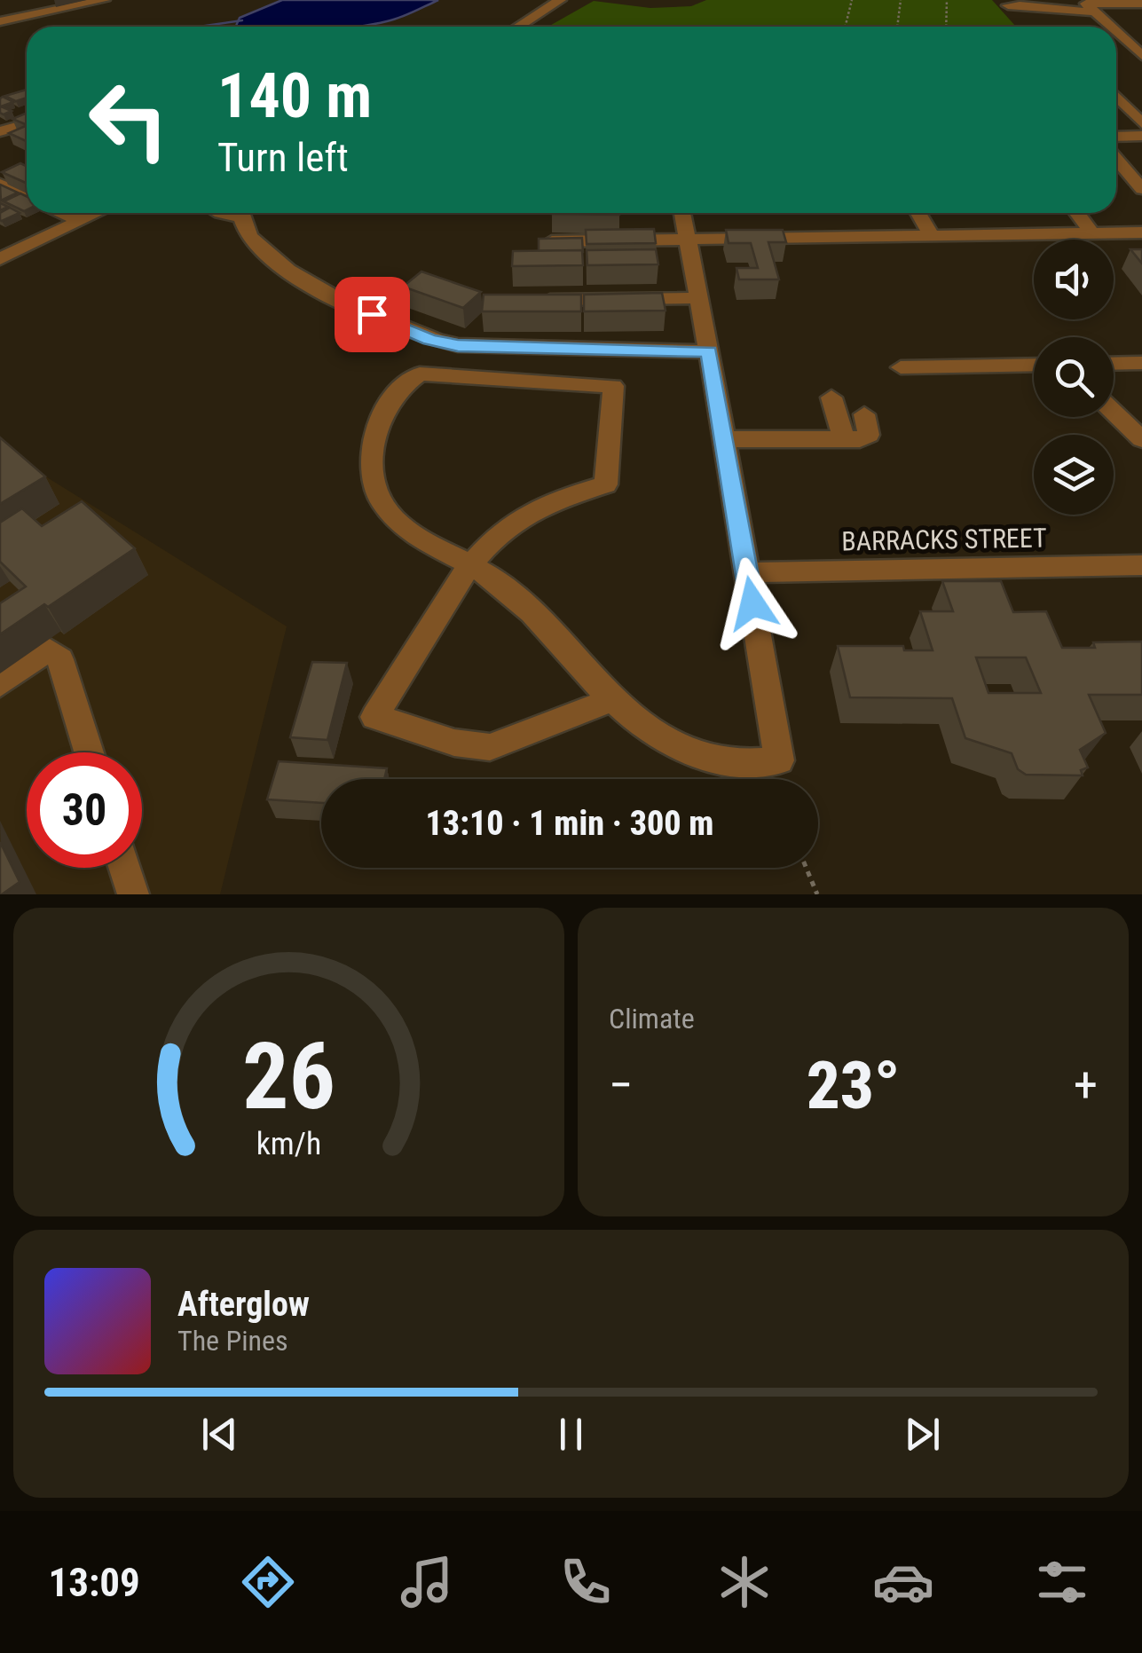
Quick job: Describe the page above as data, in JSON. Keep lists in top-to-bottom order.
{
  "streets": {
    "street": ["BARRACKS STREET"]
  },
  "page": {
    "turn": ["140 m", "Turn left"],
    "limit": "30",
    "trip": "13:10 · 1 min · 300 m",
    "tile": "Climate",
    "heat": ["−", "23°", "+"],
    "song": ["Afterglow", "The Pines"],
    "tabs": "13:09",
    "gauge": ["26", "km/h"]
  }
}
